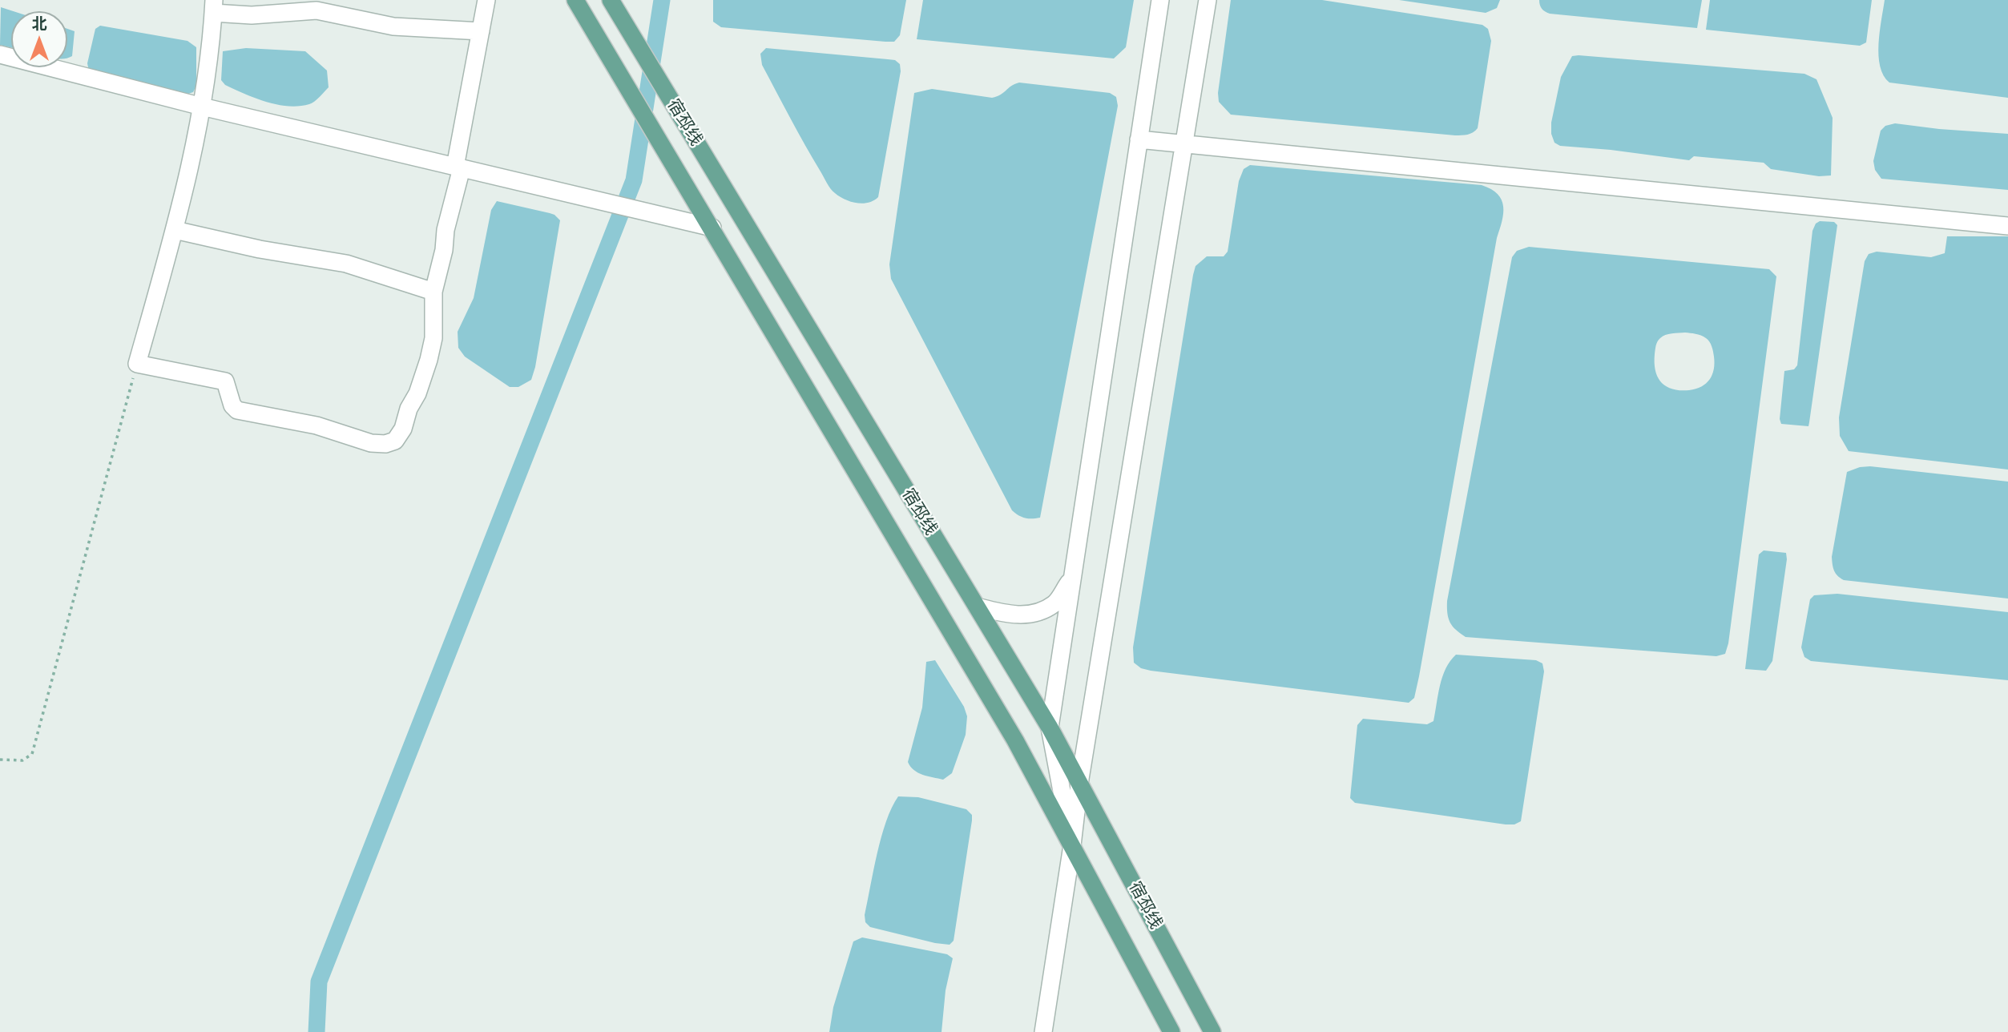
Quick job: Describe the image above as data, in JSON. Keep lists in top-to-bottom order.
{
  "streets": {
    "main road": ["宿邳线"]
  },
  "north": "top"
}
